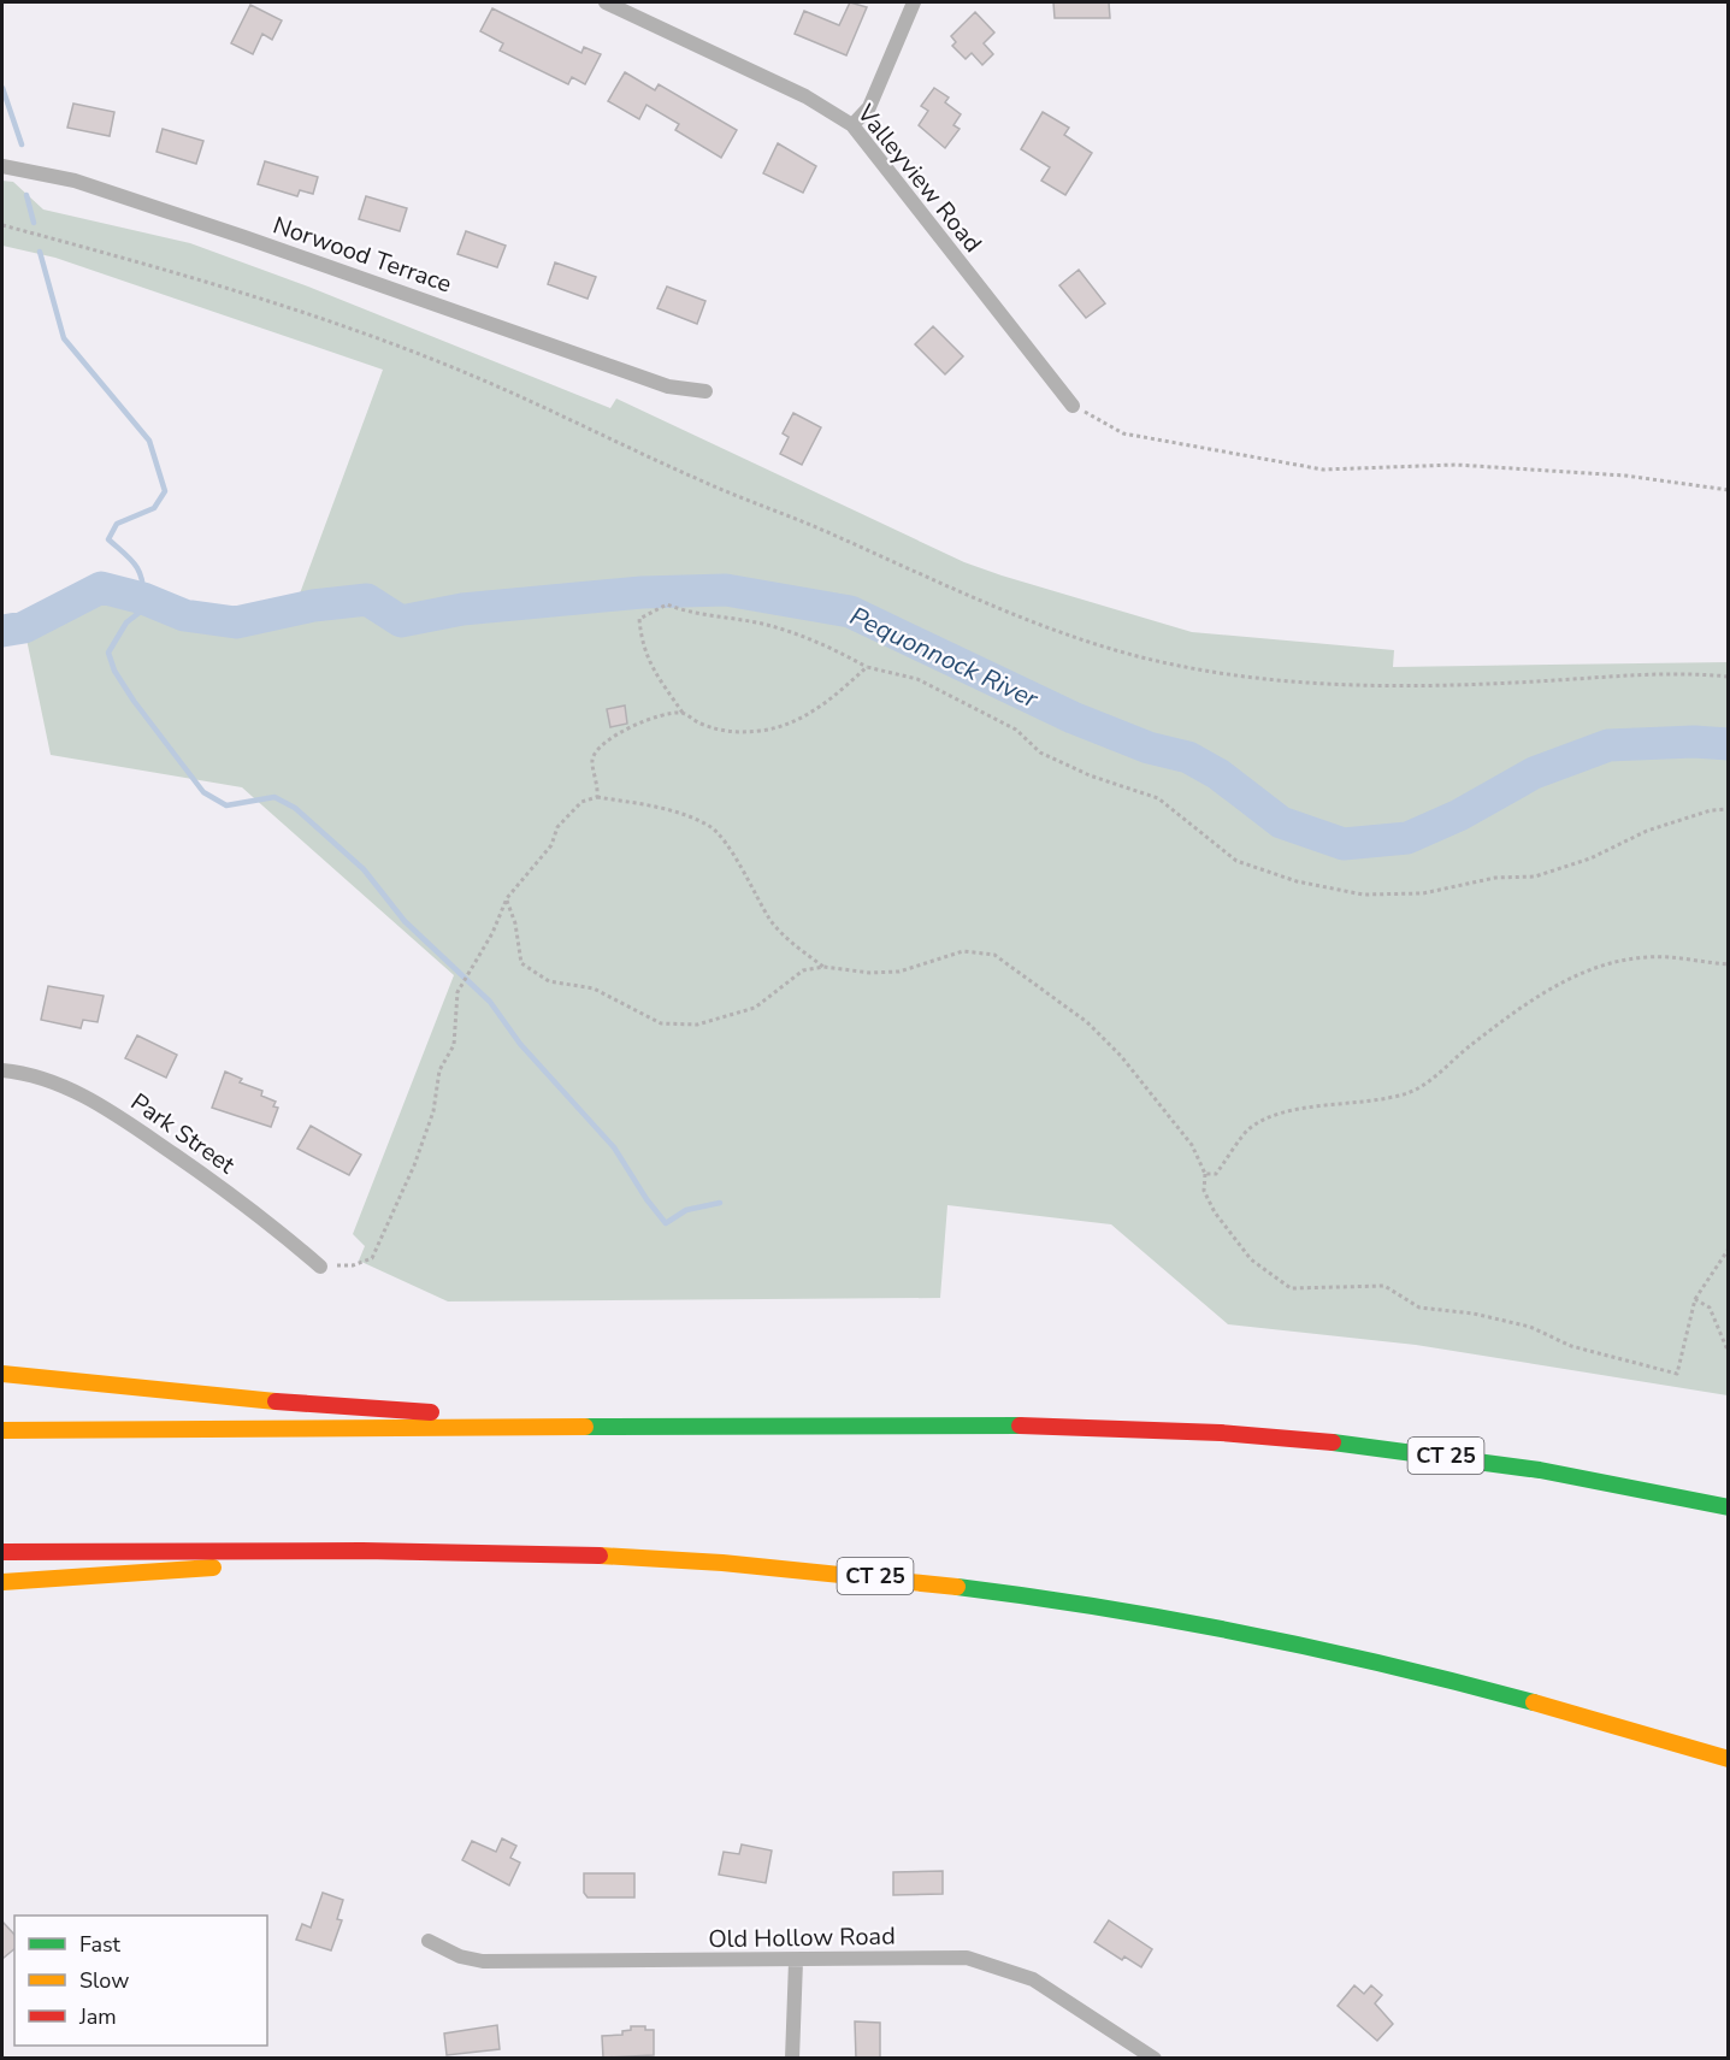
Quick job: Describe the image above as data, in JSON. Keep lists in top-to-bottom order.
{
  "streets": {
    "highway": ["CT 25"],
    "street": [
      "Valleyview Road",
      "Norwood Terrace",
      "Park Street",
      "Old Hollow Road"
    ]
  },
  "water": ["Pequonnock River"],
  "legend": ["Fast", "Slow", "Jam"]
}
